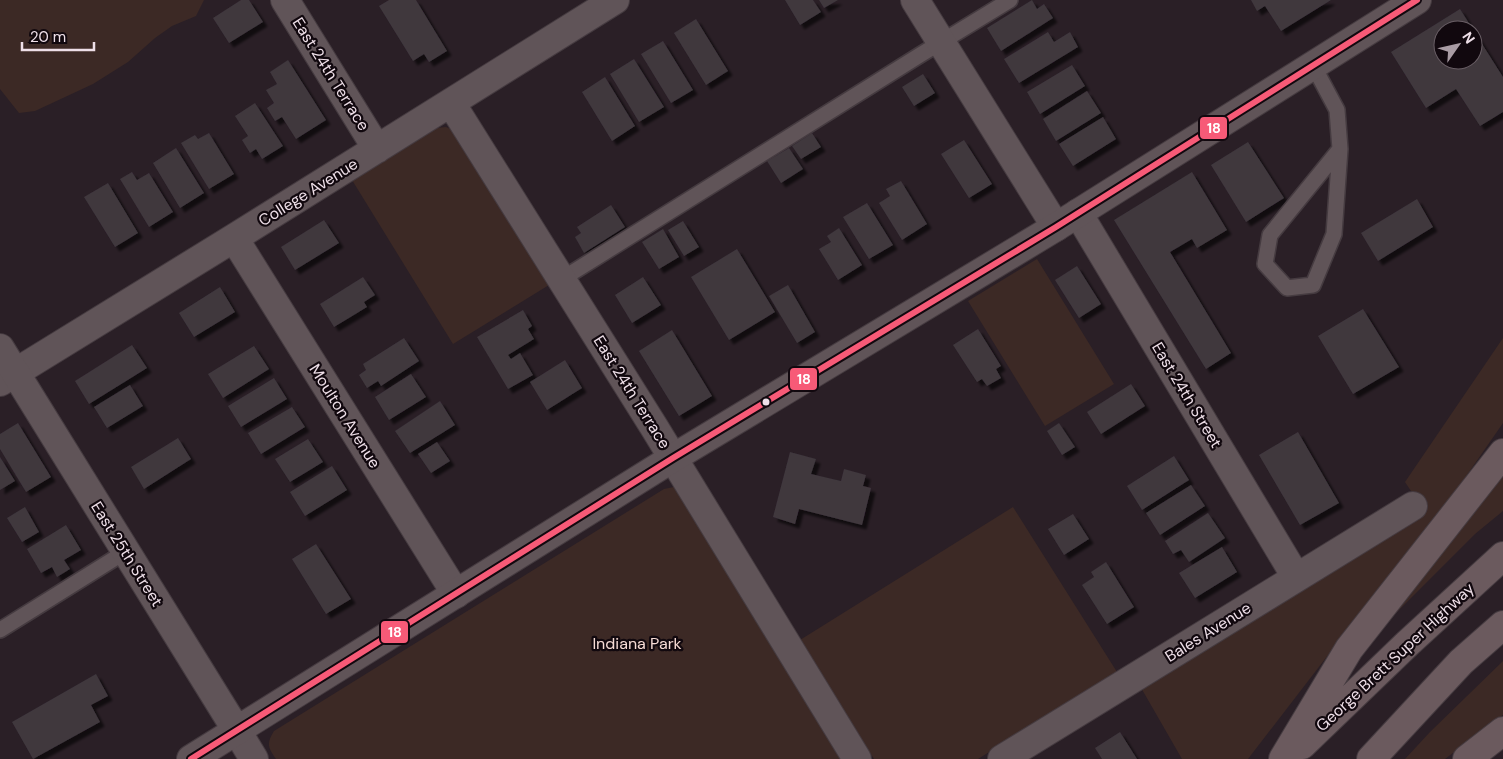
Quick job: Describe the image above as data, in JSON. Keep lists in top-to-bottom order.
{
  "streets": {
    "highway": ["George Brett Super Highway"],
    "street": [
      "East 24th Terrace",
      "College Avenue",
      "East 24th Street",
      "Moulton Avenue",
      "East 25th Street",
      "Bales Avenue"
    ]
  },
  "crossings": [
    ["East 24th Terrace", "College Avenue"],
    ["College Avenue", "Moulton Avenue"],
    ["College Avenue", "East 25th Street"],
    ["East 24th Street", "Bales Avenue"]
  ],
  "parks": ["Indiana Park"],
  "lines": ["transit line 18"],
  "scale_bar": "20 m",
  "north": "top right"
}
